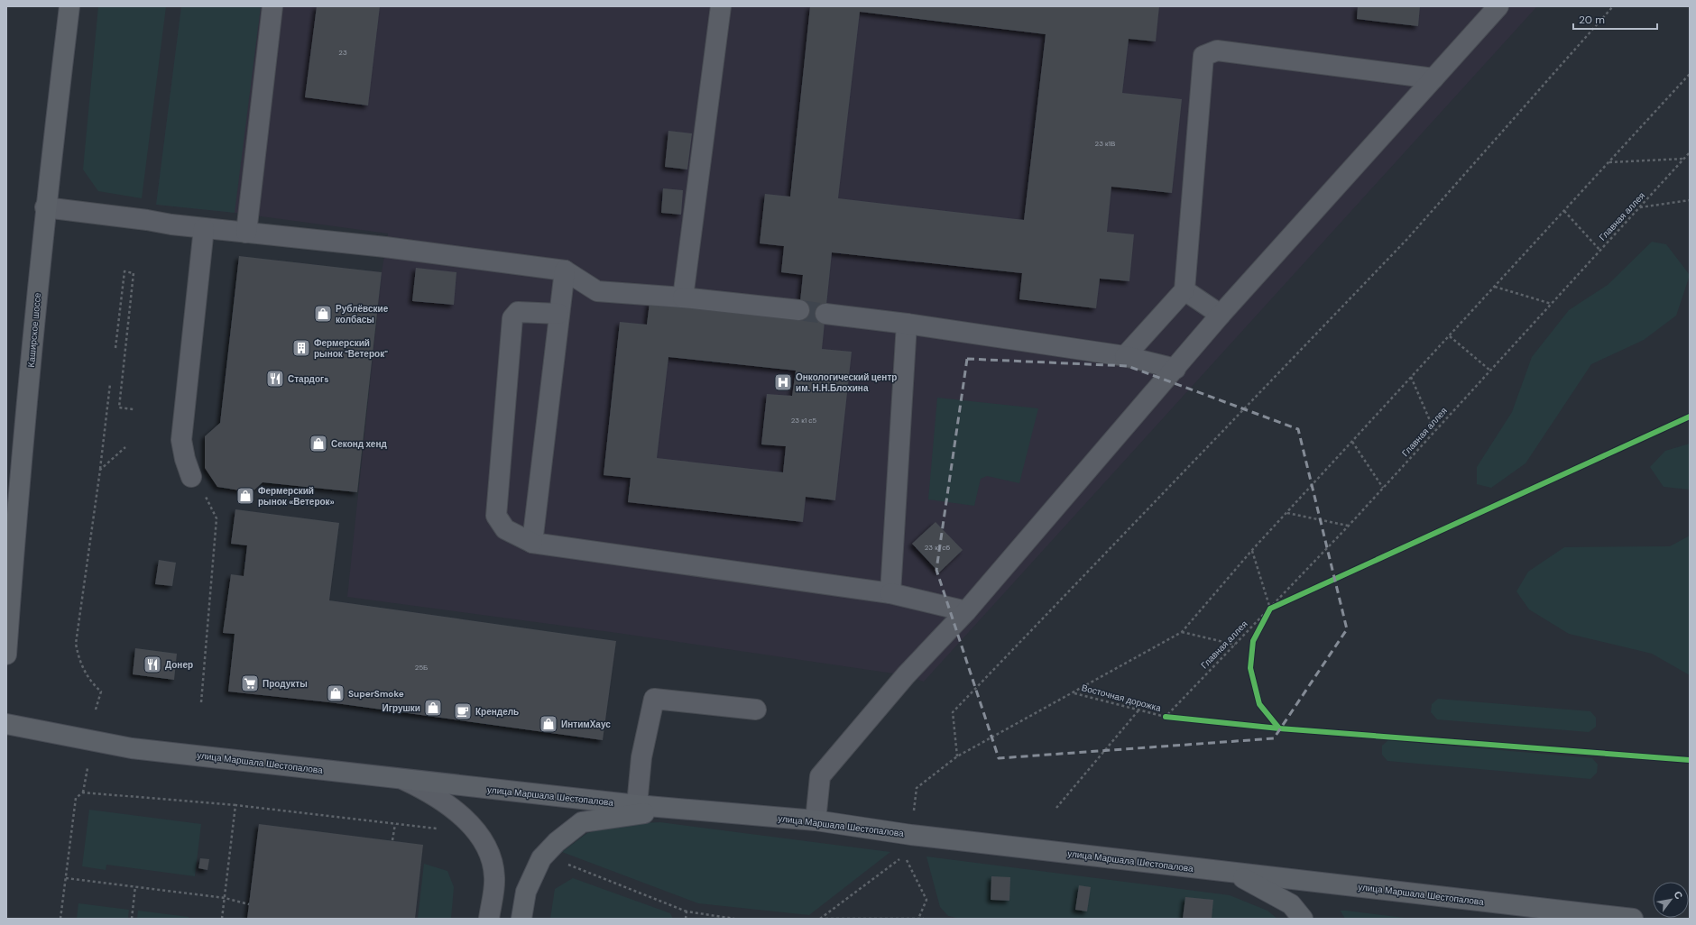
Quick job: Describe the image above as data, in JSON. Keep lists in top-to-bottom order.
{
  "streets": {
    "main road": ["Каширское шоссе", "улица Маршала Шестопалова"],
    "path": ["Главная аллея"],
    "cycle path": ["Восточная дорожка"]
  },
  "crossings": [
    ["Главная аллея", "Восточная дорожка"]
  ],
  "places": {
    "shop": [
      "Рублёвские колбасы",
      "Секонд хенд",
      "Фермерский рынок «Ветерок»",
      "SuperSmoke",
      "Игрушки",
      "ИнтимХаус"
    ],
    "building": ["Фермерский рынок \"Ветерок\""],
    "restaurant": ["Стардогs", "Донер"],
    "hospital": ["Онкологический центр им. Н.Н.Блохина"],
    "supermarket": ["Продукты"],
    "cafe": ["Крендель"]
  },
  "house_numbers": [
    "23",
    "23 к1В",
    "23 к1 с5",
    "23 к1 с6",
    "25Б"
  ],
  "scale_bar": "20 m",
  "north": "top right"
}
